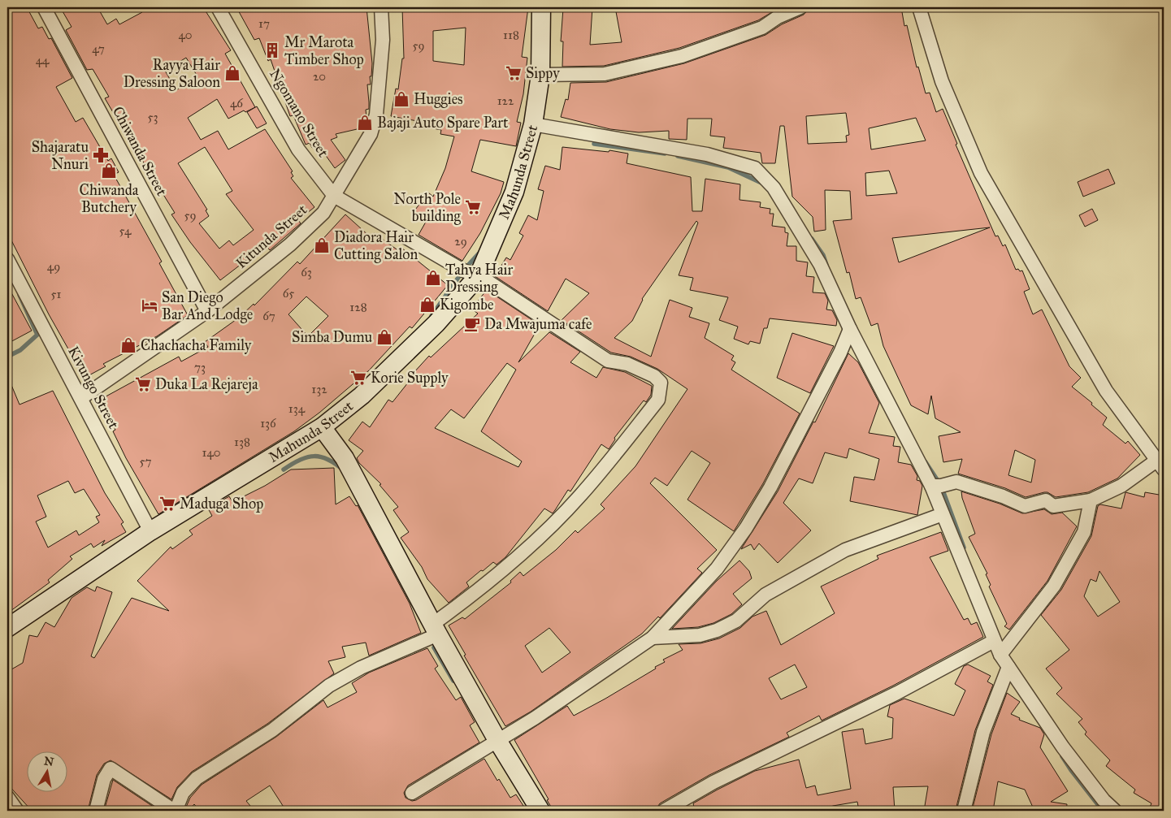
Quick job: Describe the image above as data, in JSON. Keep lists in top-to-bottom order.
{
  "streets": {
    "street": [
      "Ngomano Street",
      "Chiwanda Street",
      "Mahunda Street",
      "Kitunda Street",
      "Kivungo Street"
    ]
  },
  "crossings": [
    ["Ngomano Street", "Mahunda Street"],
    ["Ngomano Street", "Kitunda Street"],
    ["Chiwanda Street", "Kitunda Street"],
    ["Mahunda Street", "Kivungo Street"],
    ["Kitunda Street", "Kivungo Street"]
  ],
  "places": {
    "building": ["Mr Marota Timber Shop"],
    "shop": [
      "Rayya Hair Dressing Saloon",
      "Huggies",
      "Bajaji Auto Spare Part",
      "Chiwanda Butchery",
      "Diadora Hair Cutting Salon",
      "Tahya Hair Dressing",
      "Kigombe",
      "Simba Dumu",
      "Chachacha Family"
    ],
    "supermarket": [
      "Sippy",
      "North Pole building",
      "Korie Supply",
      "Duka La Rejareja",
      "Maduga Shop"
    ],
    "pharmacy": ["Shajaratu Nnuri"],
    "hotel": ["San Diego Bar And Lodge"],
    "cafe": ["Da Mwajuma cafe"]
  },
  "house_numbers": [
    "17",
    "40",
    "118",
    "59",
    "47",
    "44",
    "20",
    "122",
    "46",
    "53",
    "59",
    "54",
    "29",
    "49",
    "63",
    "65",
    "51",
    "128",
    "67",
    "73",
    "132",
    "134",
    "136",
    "138",
    "140",
    "57"
  ],
  "north": "top"
}
